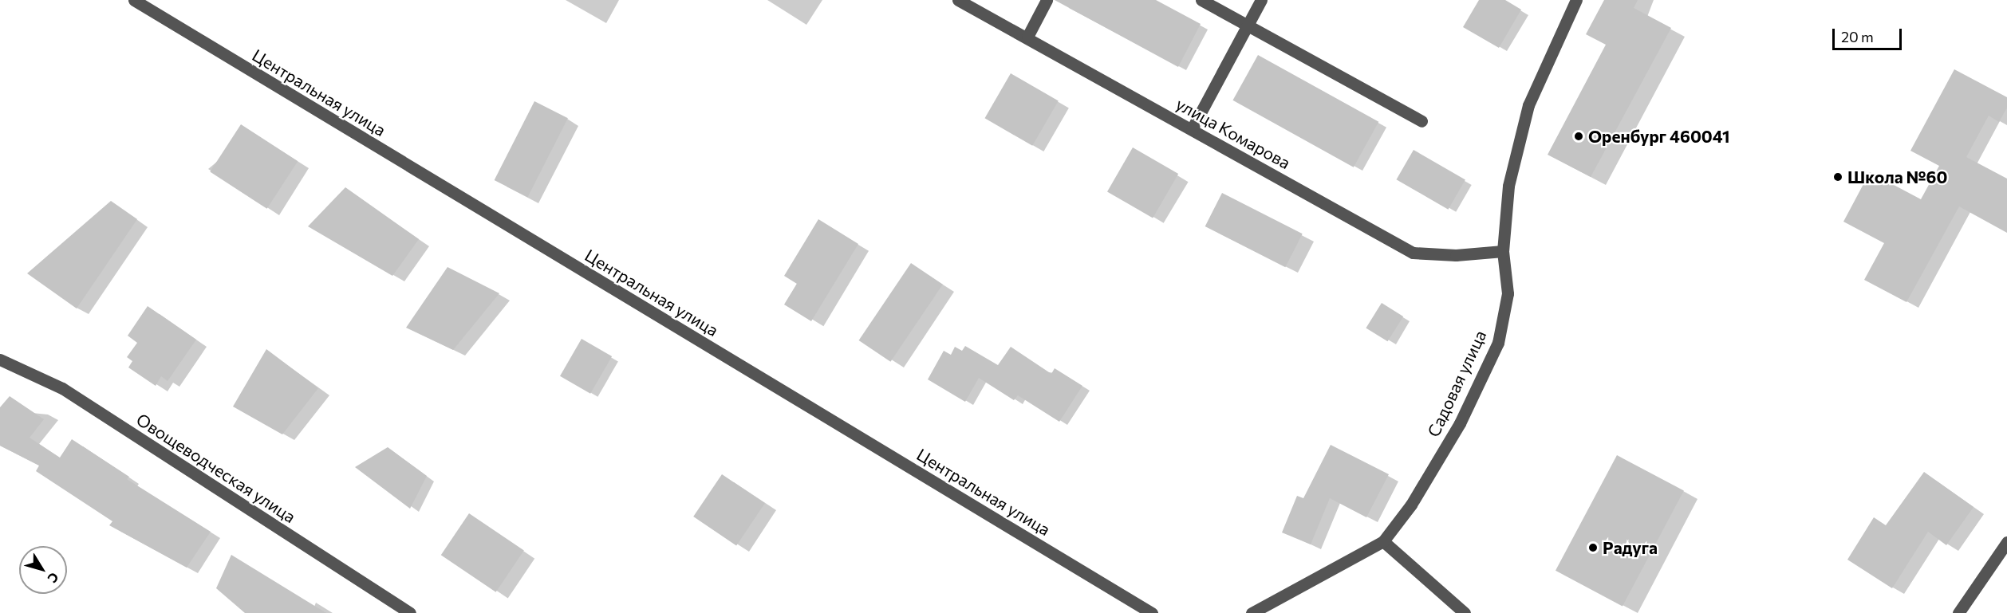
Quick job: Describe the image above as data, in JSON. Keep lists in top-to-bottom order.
{
  "streets": {
    "street": [
      "Центральная улица",
      "улица Комарова",
      "Садовая улица",
      "Овощеводческая улица"
    ]
  },
  "crossings": [
    ["улица Комарова", "Садовая улица"]
  ],
  "places": ["Оренбург 460041", "Школа №60", "Радуга"],
  "scale_bar": "20 m",
  "north": "bottom right"
}
